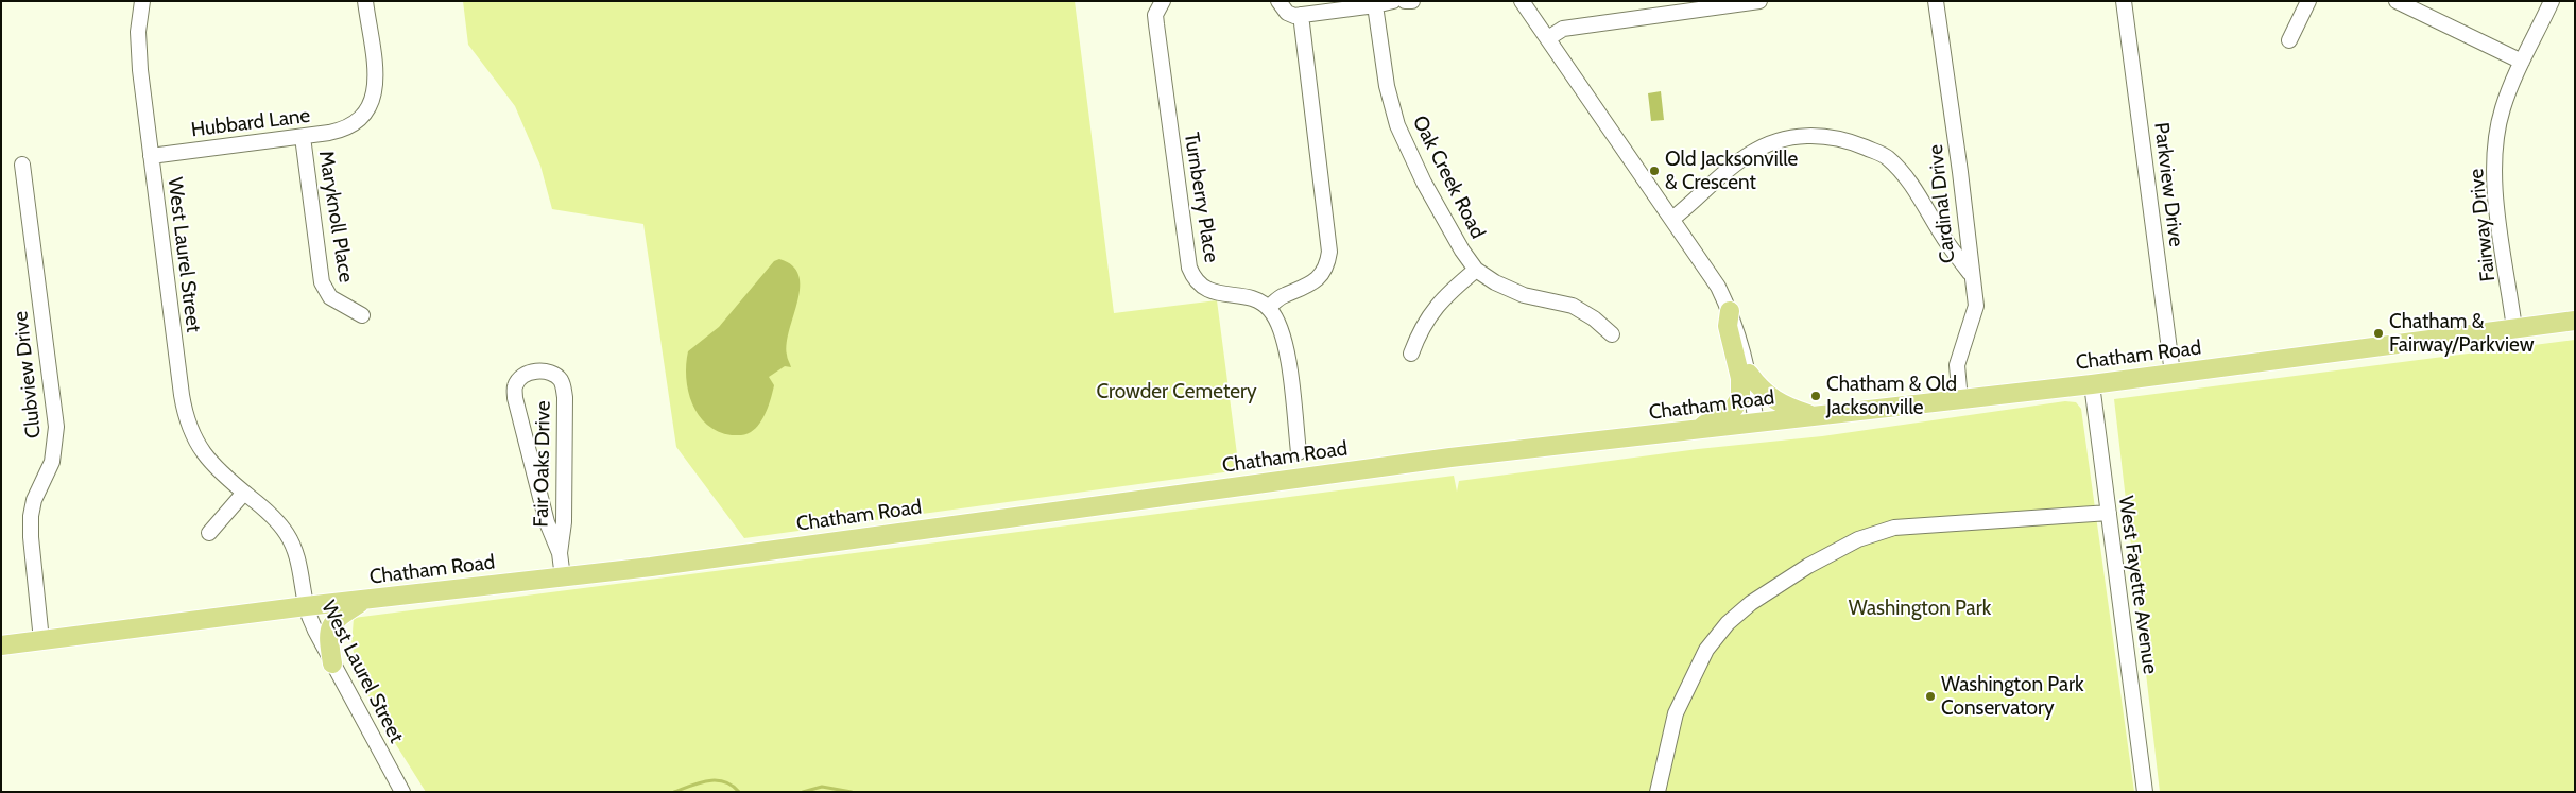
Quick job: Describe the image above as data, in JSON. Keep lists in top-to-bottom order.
{
  "streets": {
    "main road": ["Chatham Road"],
    "street": [
      "Hubbard Lane",
      "Oak Creek Road",
      "Parkview Drive",
      "Turnberry Place",
      "Cardinal Drive",
      "Maryknoll Place",
      "Fairway Drive",
      "West Laurel Street",
      "Clubview Drive",
      "Fair Oaks Drive",
      "West Fayette Avenue"
    ]
  },
  "crossings": [
    ["Hubbard Lane", "Maryknoll Place"],
    ["Hubbard Lane", "West Laurel Street"],
    ["Parkview Drive", "Chatham Road"],
    ["Cardinal Drive", "Chatham Road"],
    ["Fairway Drive", "Chatham Road"],
    ["West Laurel Street", "Chatham Road"],
    ["Chatham Road", "Clubview Drive"],
    ["Chatham Road", "Fair Oaks Drive"],
    ["Chatham Road", "West Fayette Avenue"]
  ],
  "parks": ["Crowder Cemetery", "Washington Park"],
  "places": [
    "Old Jacksonville & Crescent",
    "Chatham & Fairway/Parkview",
    "Chatham & Old Jacksonville",
    "Washington Park Conservatory"
  ]
}
